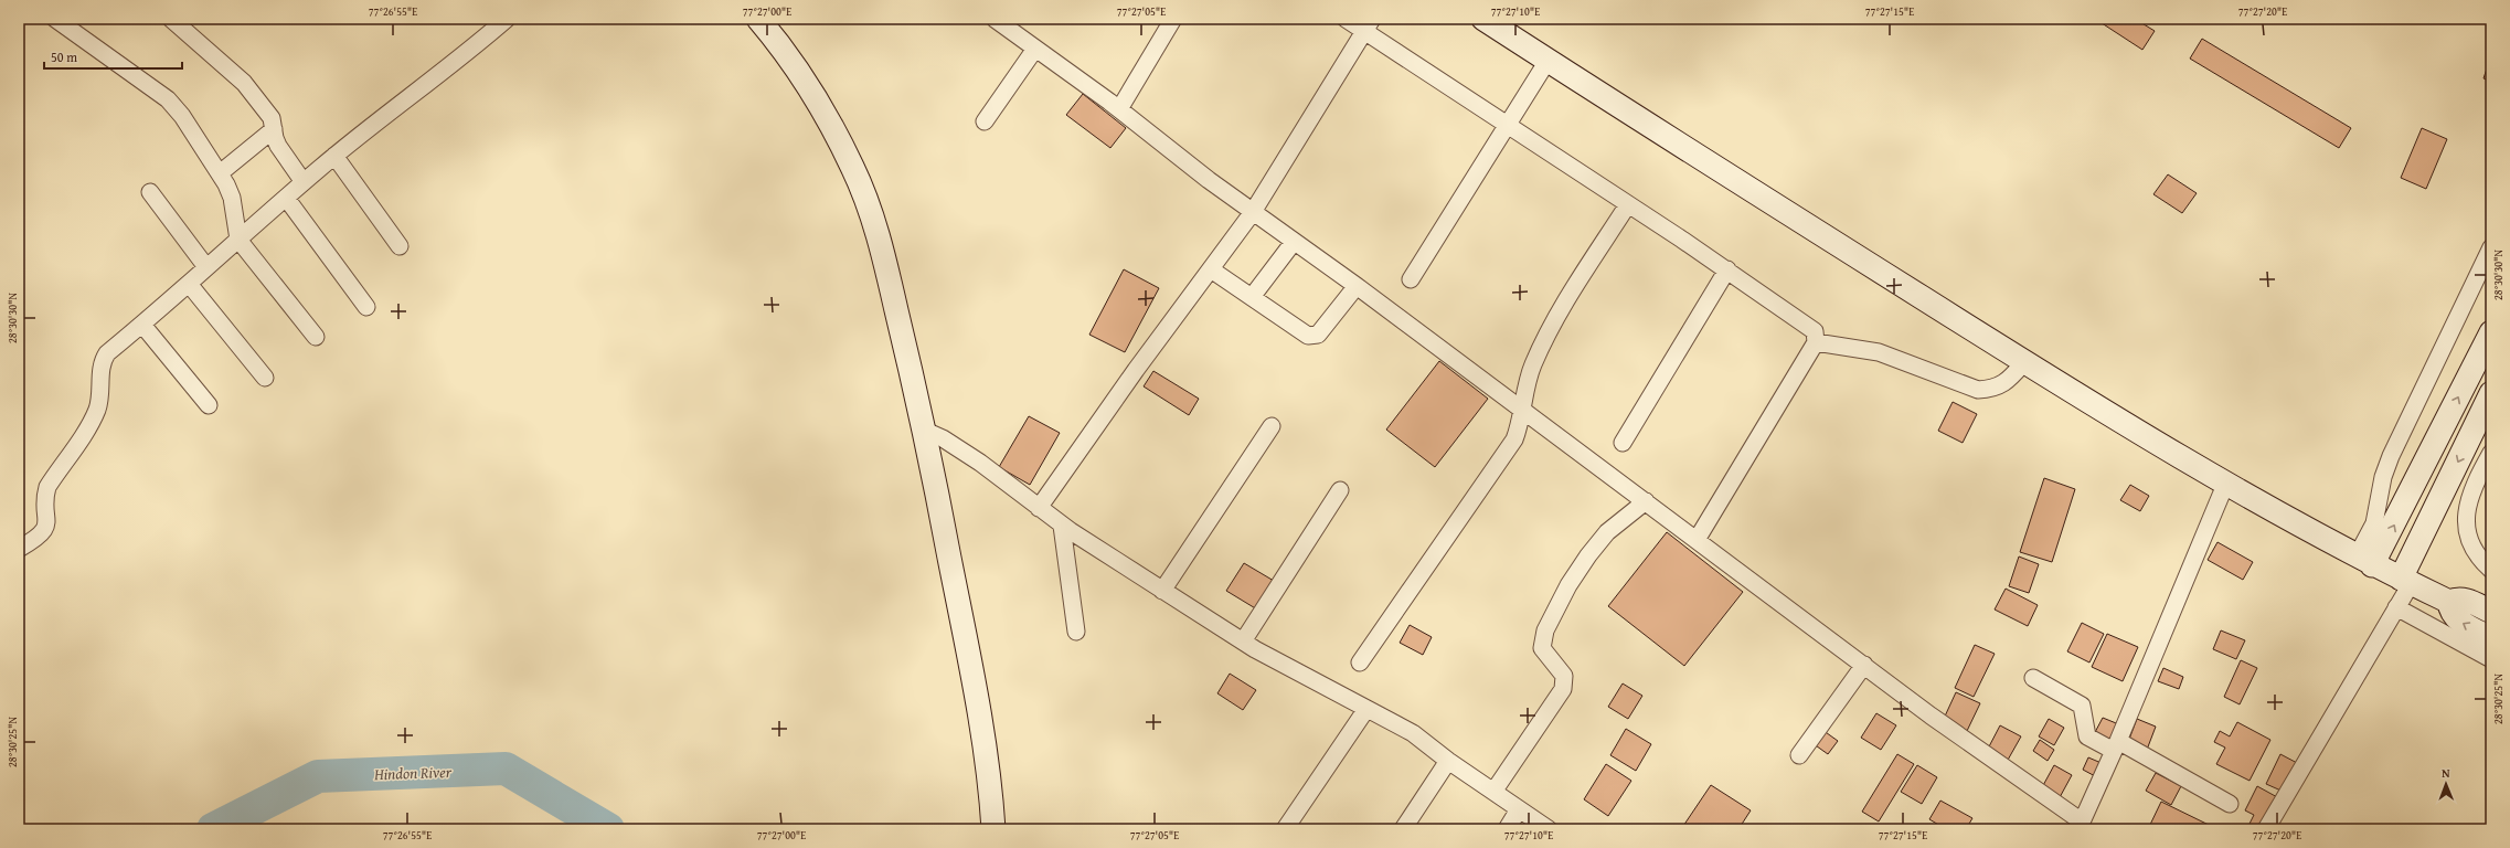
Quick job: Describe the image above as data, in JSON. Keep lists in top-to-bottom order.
{
  "water": ["Hindon River"],
  "scale_bar": "50 m",
  "north": "top",
  "coordinates": [
    "77°26'55\"E",
    "77°27'00\"E",
    "77°27'05\"E",
    "77°27'10\"E",
    "77°27'15\"E",
    "77°27'20\"E",
    "28°30'30\"N",
    "28°30'25\"N"
  ]
}
